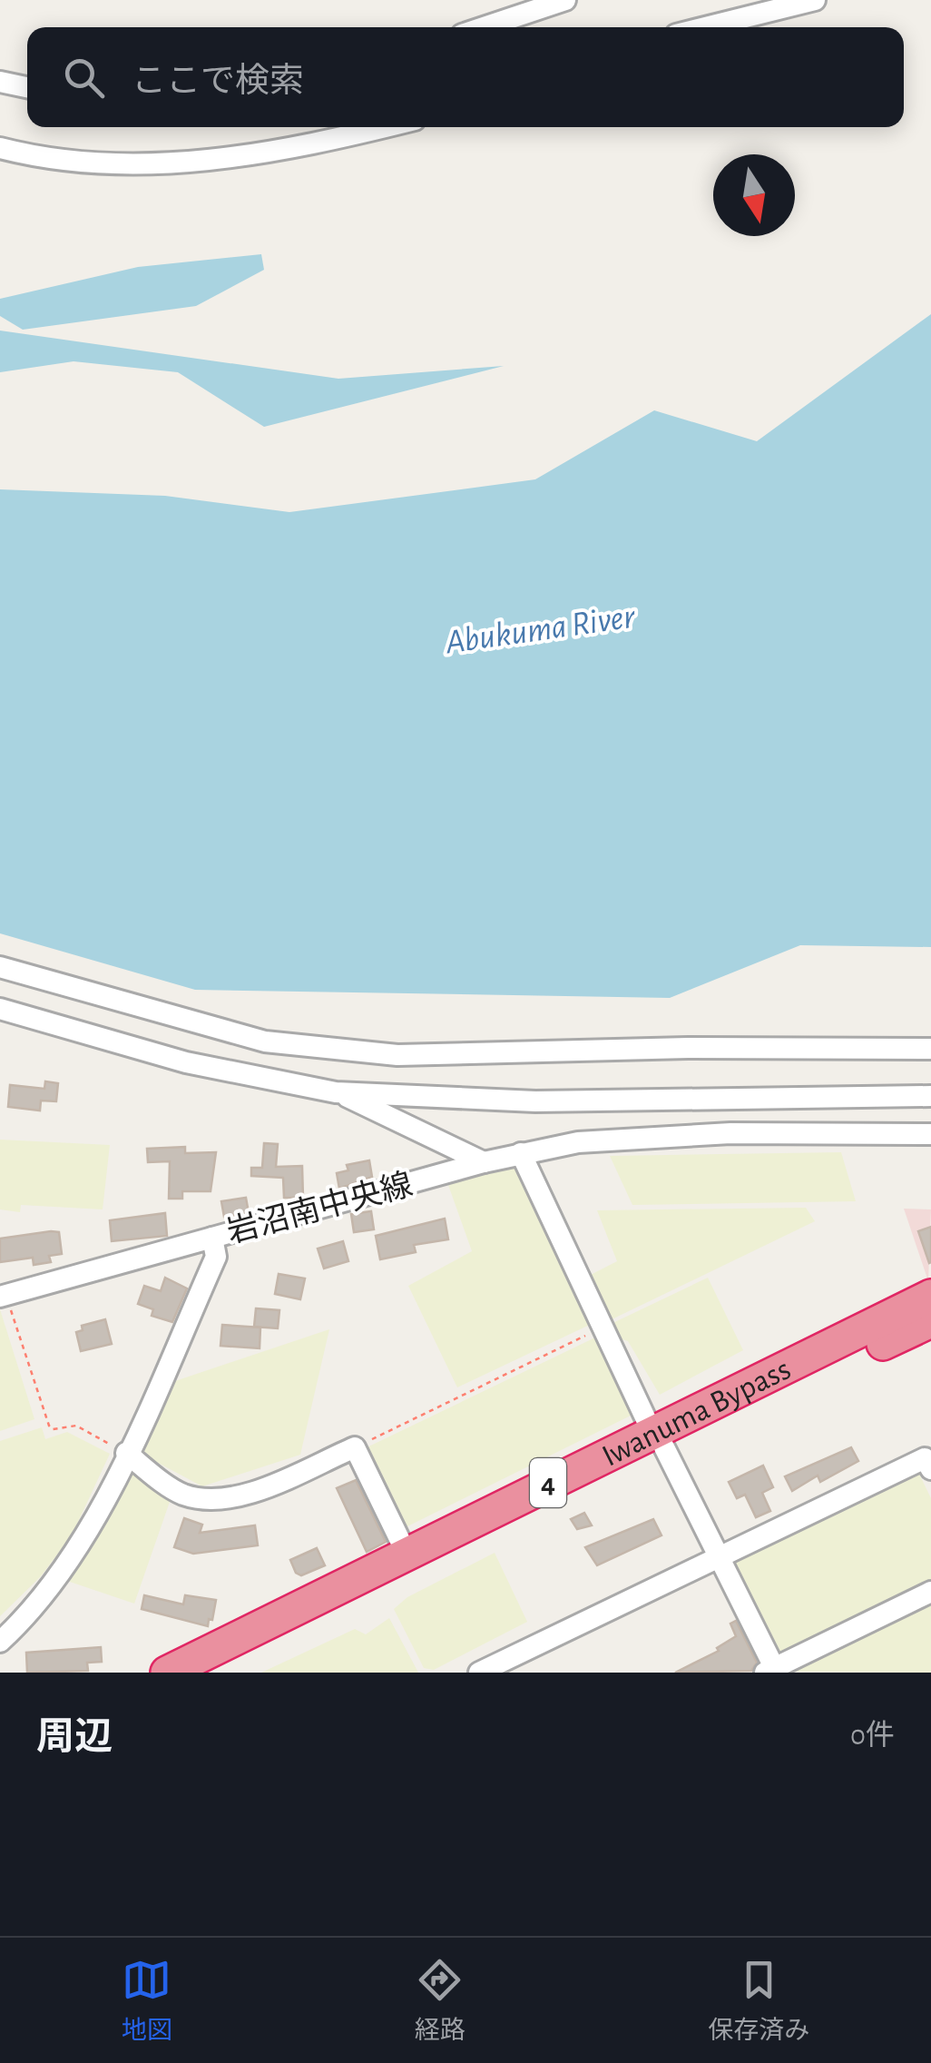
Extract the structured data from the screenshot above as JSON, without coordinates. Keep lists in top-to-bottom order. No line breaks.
{"streets":{"highway":["Iwanuma Bypass","4"],"street":["岩沼南中央線"]},"water":["Abukuma River"],"north":"bottom","page":{"search":"ここで検索","heading":["周辺","0件"],"nav":["地図","経路","保存済み"]}}
